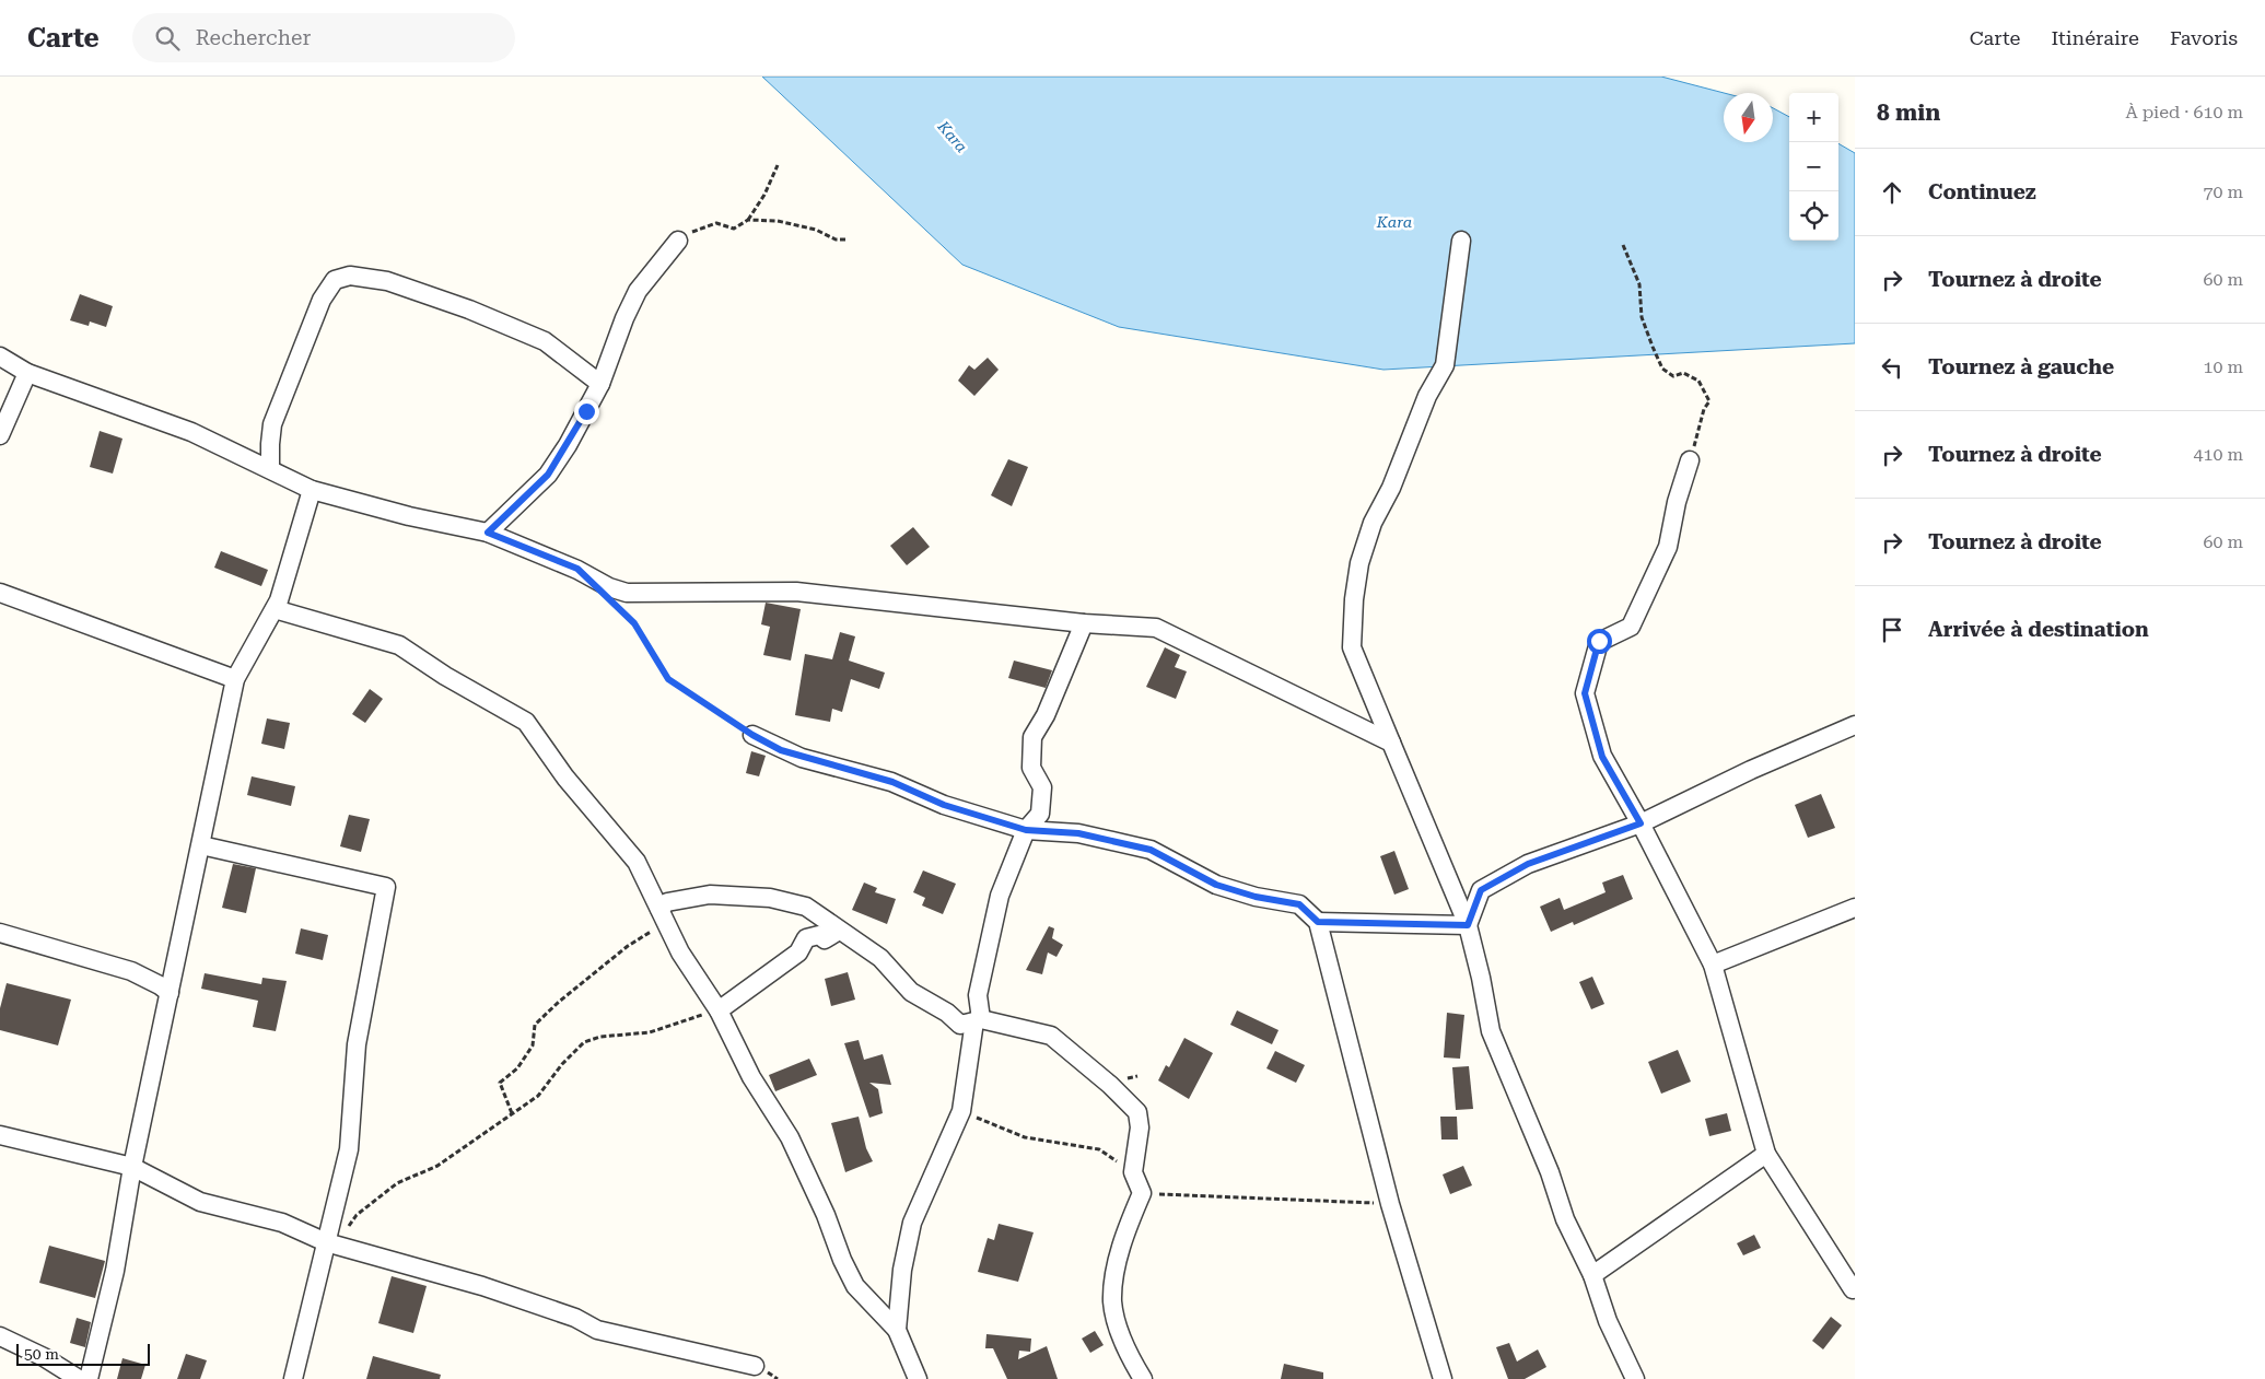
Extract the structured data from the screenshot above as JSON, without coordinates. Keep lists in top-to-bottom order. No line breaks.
{"water":["Kara"],"scale_bar":"50 m","north":"bottom","page":{"header":"Carte","search":"Rechercher","nav":["Carte","Itinéraire","Favoris"],"heading":["8 min","À pied · 610 m"],"map_buttons":["+","−"],"list":[["Continuez","70 m"],["Tournez à droite","60 m"],["Tournez à gauche","10 m"],["Tournez à droite","410 m"],["Tournez à droite","60 m"],"Arrivée à destination"],"scale":"50 m"}}
